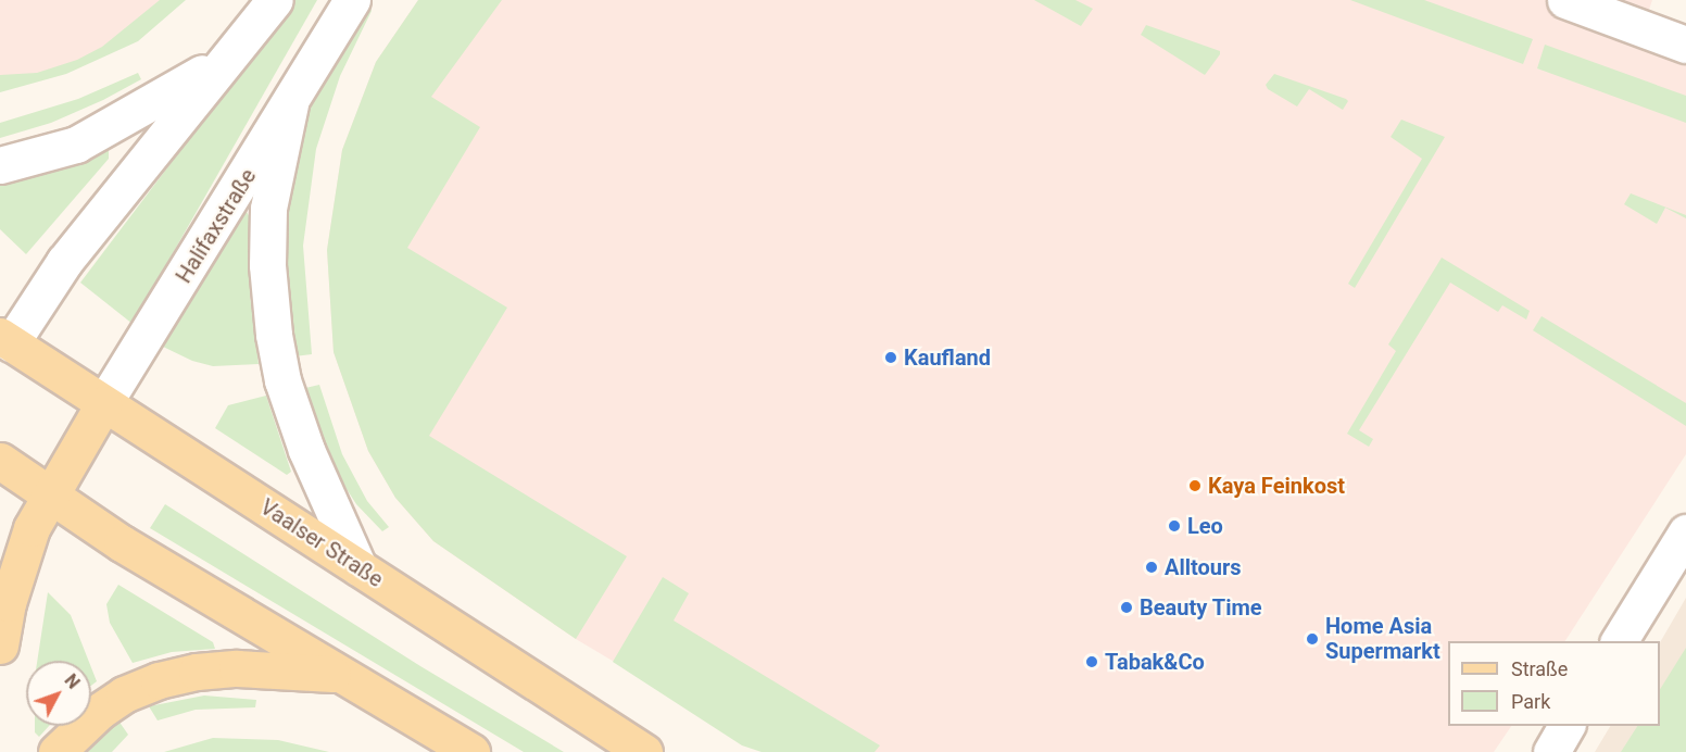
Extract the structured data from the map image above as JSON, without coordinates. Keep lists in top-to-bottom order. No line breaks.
{"streets":{"main road":["Halifaxstraße","Vaalser Straße"]},"crossings":[["Halifaxstraße","Vaalser Straße"]],"places":["Kaufland","Kaya Feinkost","Leo","Alltours","Beauty Time","Home Asia Supermarkt","Tabak&Co"],"legend":["Straße","Park"],"north":"top right"}
